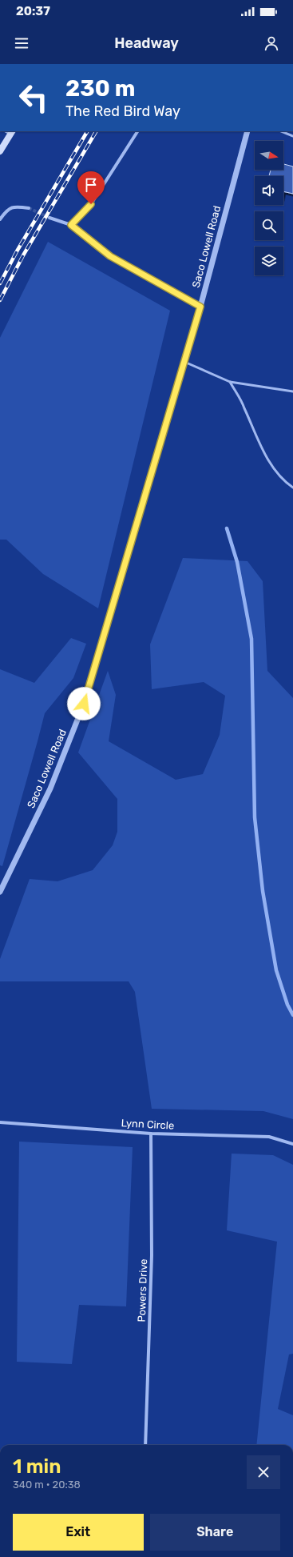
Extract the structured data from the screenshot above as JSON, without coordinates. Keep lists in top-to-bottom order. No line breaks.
{"streets":{"street":["Saco Lowell Road","Lynn Circle","Powers Drive"]},"crossings":[["Lynn Circle","Powers Drive"]],"north":"right","page":{"status":"20:37","header":"Headway","turn":["230 m","The Red Bird Way"],"heading":["1 min","340 m · 20:38"],"buttons":["Exit","Share"]}}
